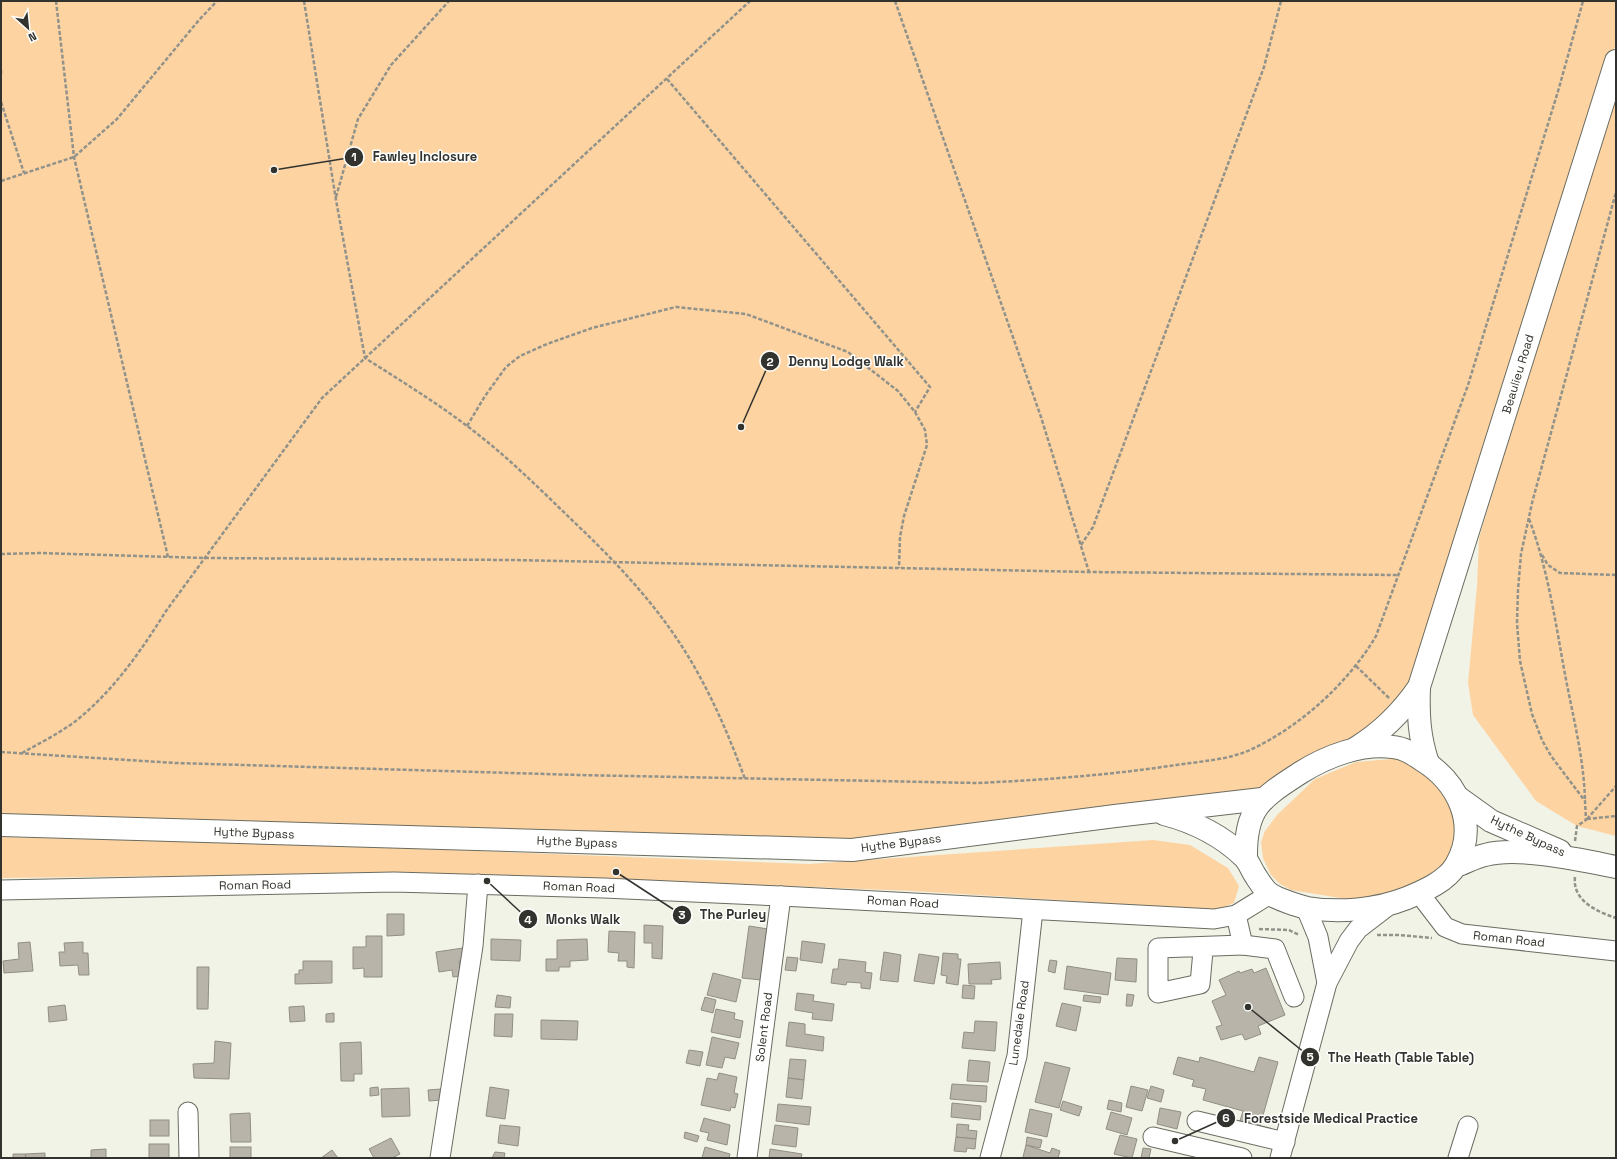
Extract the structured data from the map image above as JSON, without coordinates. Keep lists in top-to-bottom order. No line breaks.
{"streets":{"main road":["Beaulieu Road","Hythe Bypass"],"street":["Roman Road","Lunedale Road","Solent Road"]},"crossings":[["Roman Road","Lunedale Road"],["Roman Road","Solent Road"]],"places":["Fawley Inclosure","Denny Lodge Walk","The Purley","Monks Walk","The Heath (Table Table)","Forestside Medical Practice"],"north":"bottom right"}
